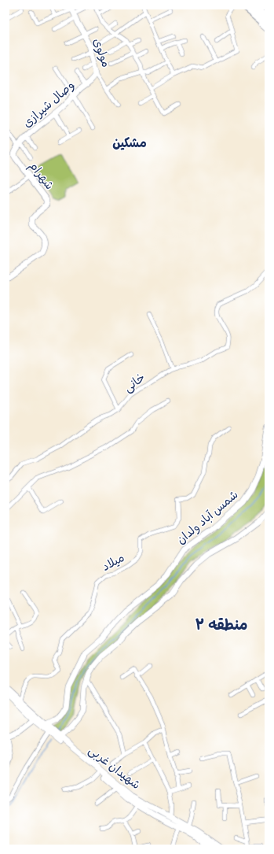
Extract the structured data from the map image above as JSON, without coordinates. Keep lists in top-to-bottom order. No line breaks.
{"streets":{"main road":["مولوی","وصال شیرازی","شهرام","شمس آباد ولدان","شهیدان غربی"],"street":["خانی","میلاد"]},"crossings":[["مولوی","وصال شیرازی"],["وصال شیرازی","شهرام"],["شمس آباد ولدان","شهیدان غربی"],["میلاد","شهیدان غربی"]],"districts":["مشکین","منطقه ۲"]}
